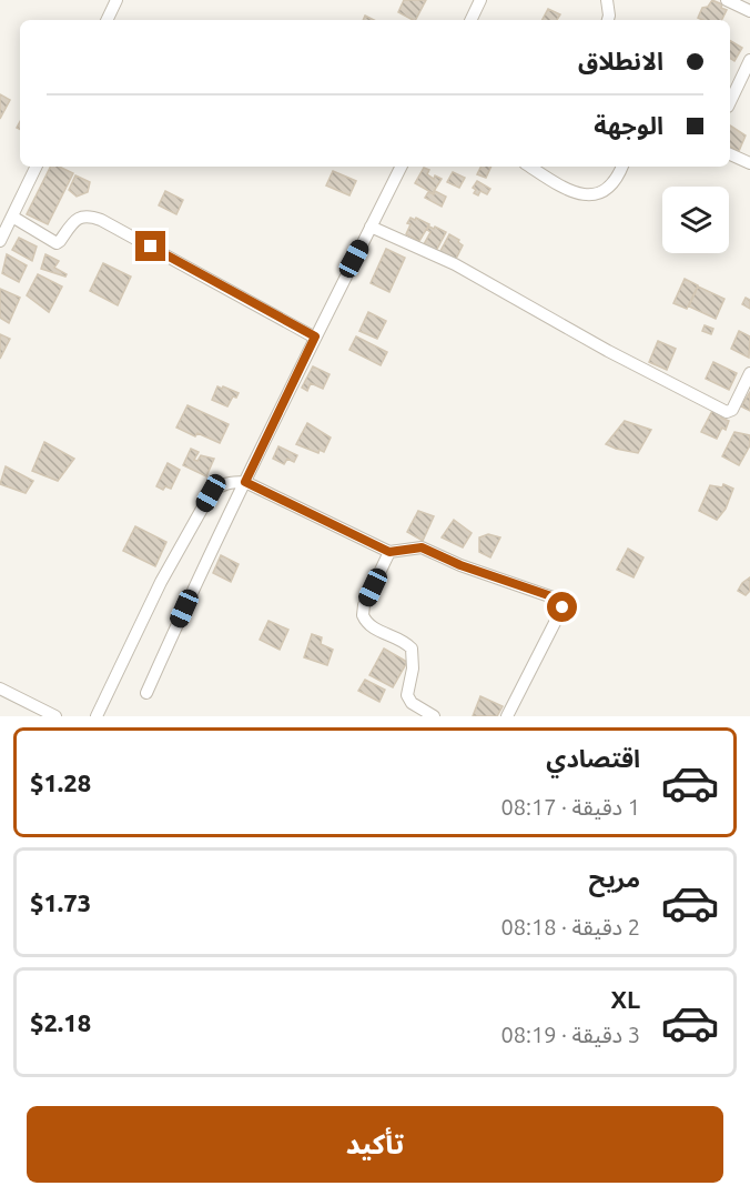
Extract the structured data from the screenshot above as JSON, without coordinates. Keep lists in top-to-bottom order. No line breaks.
{"page":{"banner":["الانطلاق","الوجهة"],"list":[{"name":"اقتصادي","note":"1 دقيقة · 08:17","value":"$1.28"},{"name":"مريح","note":"2 دقيقة · 08:18","value":"$1.73"},{"name":"XL","note":"3 دقيقة · 08:19","value":"$2.18"}],"buttons":"تأكيد"}}
